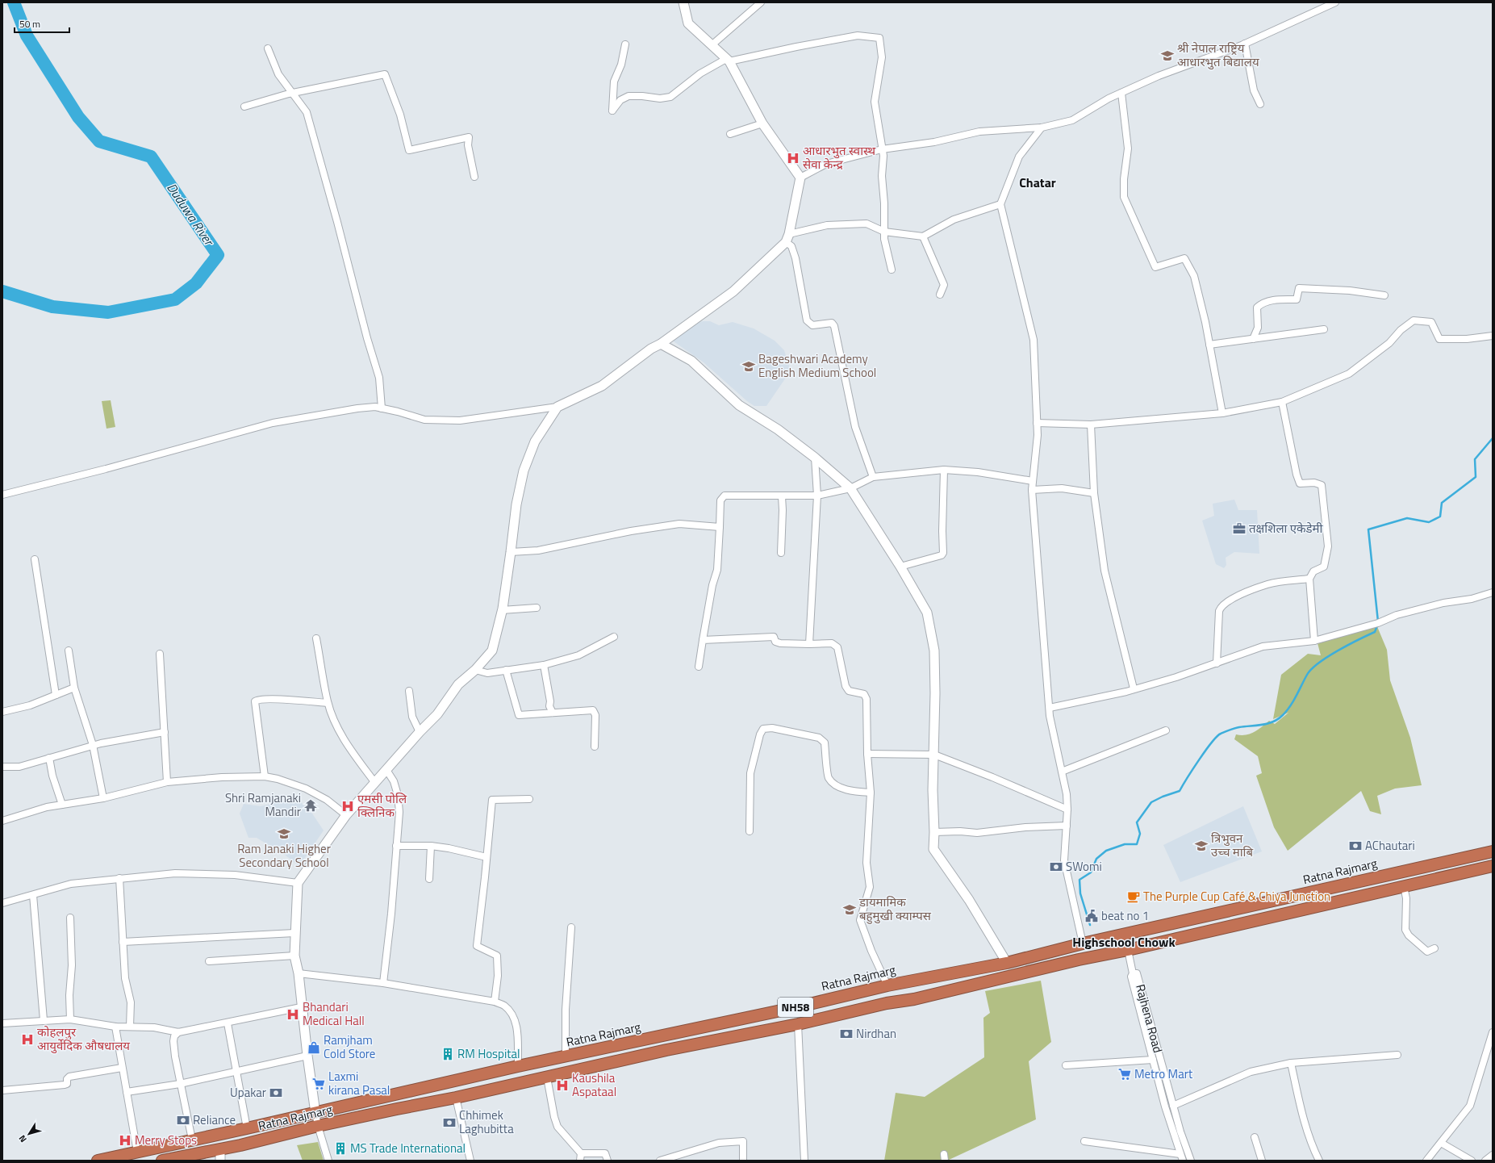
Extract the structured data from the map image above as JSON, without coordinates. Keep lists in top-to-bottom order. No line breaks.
{"streets":{"highway":["Ratna Rajmarg","NH58"],"street":["Rajhena Road"]},"crossings":[["Ratna Rajmarg","Rajhena Road"]],"districts":["Chatar","Highschool Chowk"],"water":["Duduwa River"],"places":{"school or university":["श्री नेपाल राष्ट्रिय आधारभुत बिद्यालय","Bageshwari Academy English Medium School","Ram Janaki Higher Secondary School","त्रिभुवन उच्च माबि","डायमामिक बहुमुखी क्याम्पस"],"hospital":["आधारभुत स्वास्थ सेवा केन्द्र","एमसी पोलि क्लिनिक","Bhandari Medical Hall","कोहलपुर आयुर्वेदिक औषधालय","Kaushila Aspataal","Merry Stops"],"office":["तक्षशिला एकेडेमी"],"temple":["Shri Ramjanaki Mandir"],"bank":["AChautari","SWomi","Nirdhan","Upakar","Reliance","Chhimek Laghubitta"],"cafe":["The Purple Cup Café & Chiya Junction"],"public building":["beat no 1"],"shop":["Ramjham Cold Store"],"building":["RM Hospital","MS Trade International"],"supermarket":["Metro Mart","Laxmi kirana Pasal"]},"scale_bar":"50 m","north":"bottom left"}
